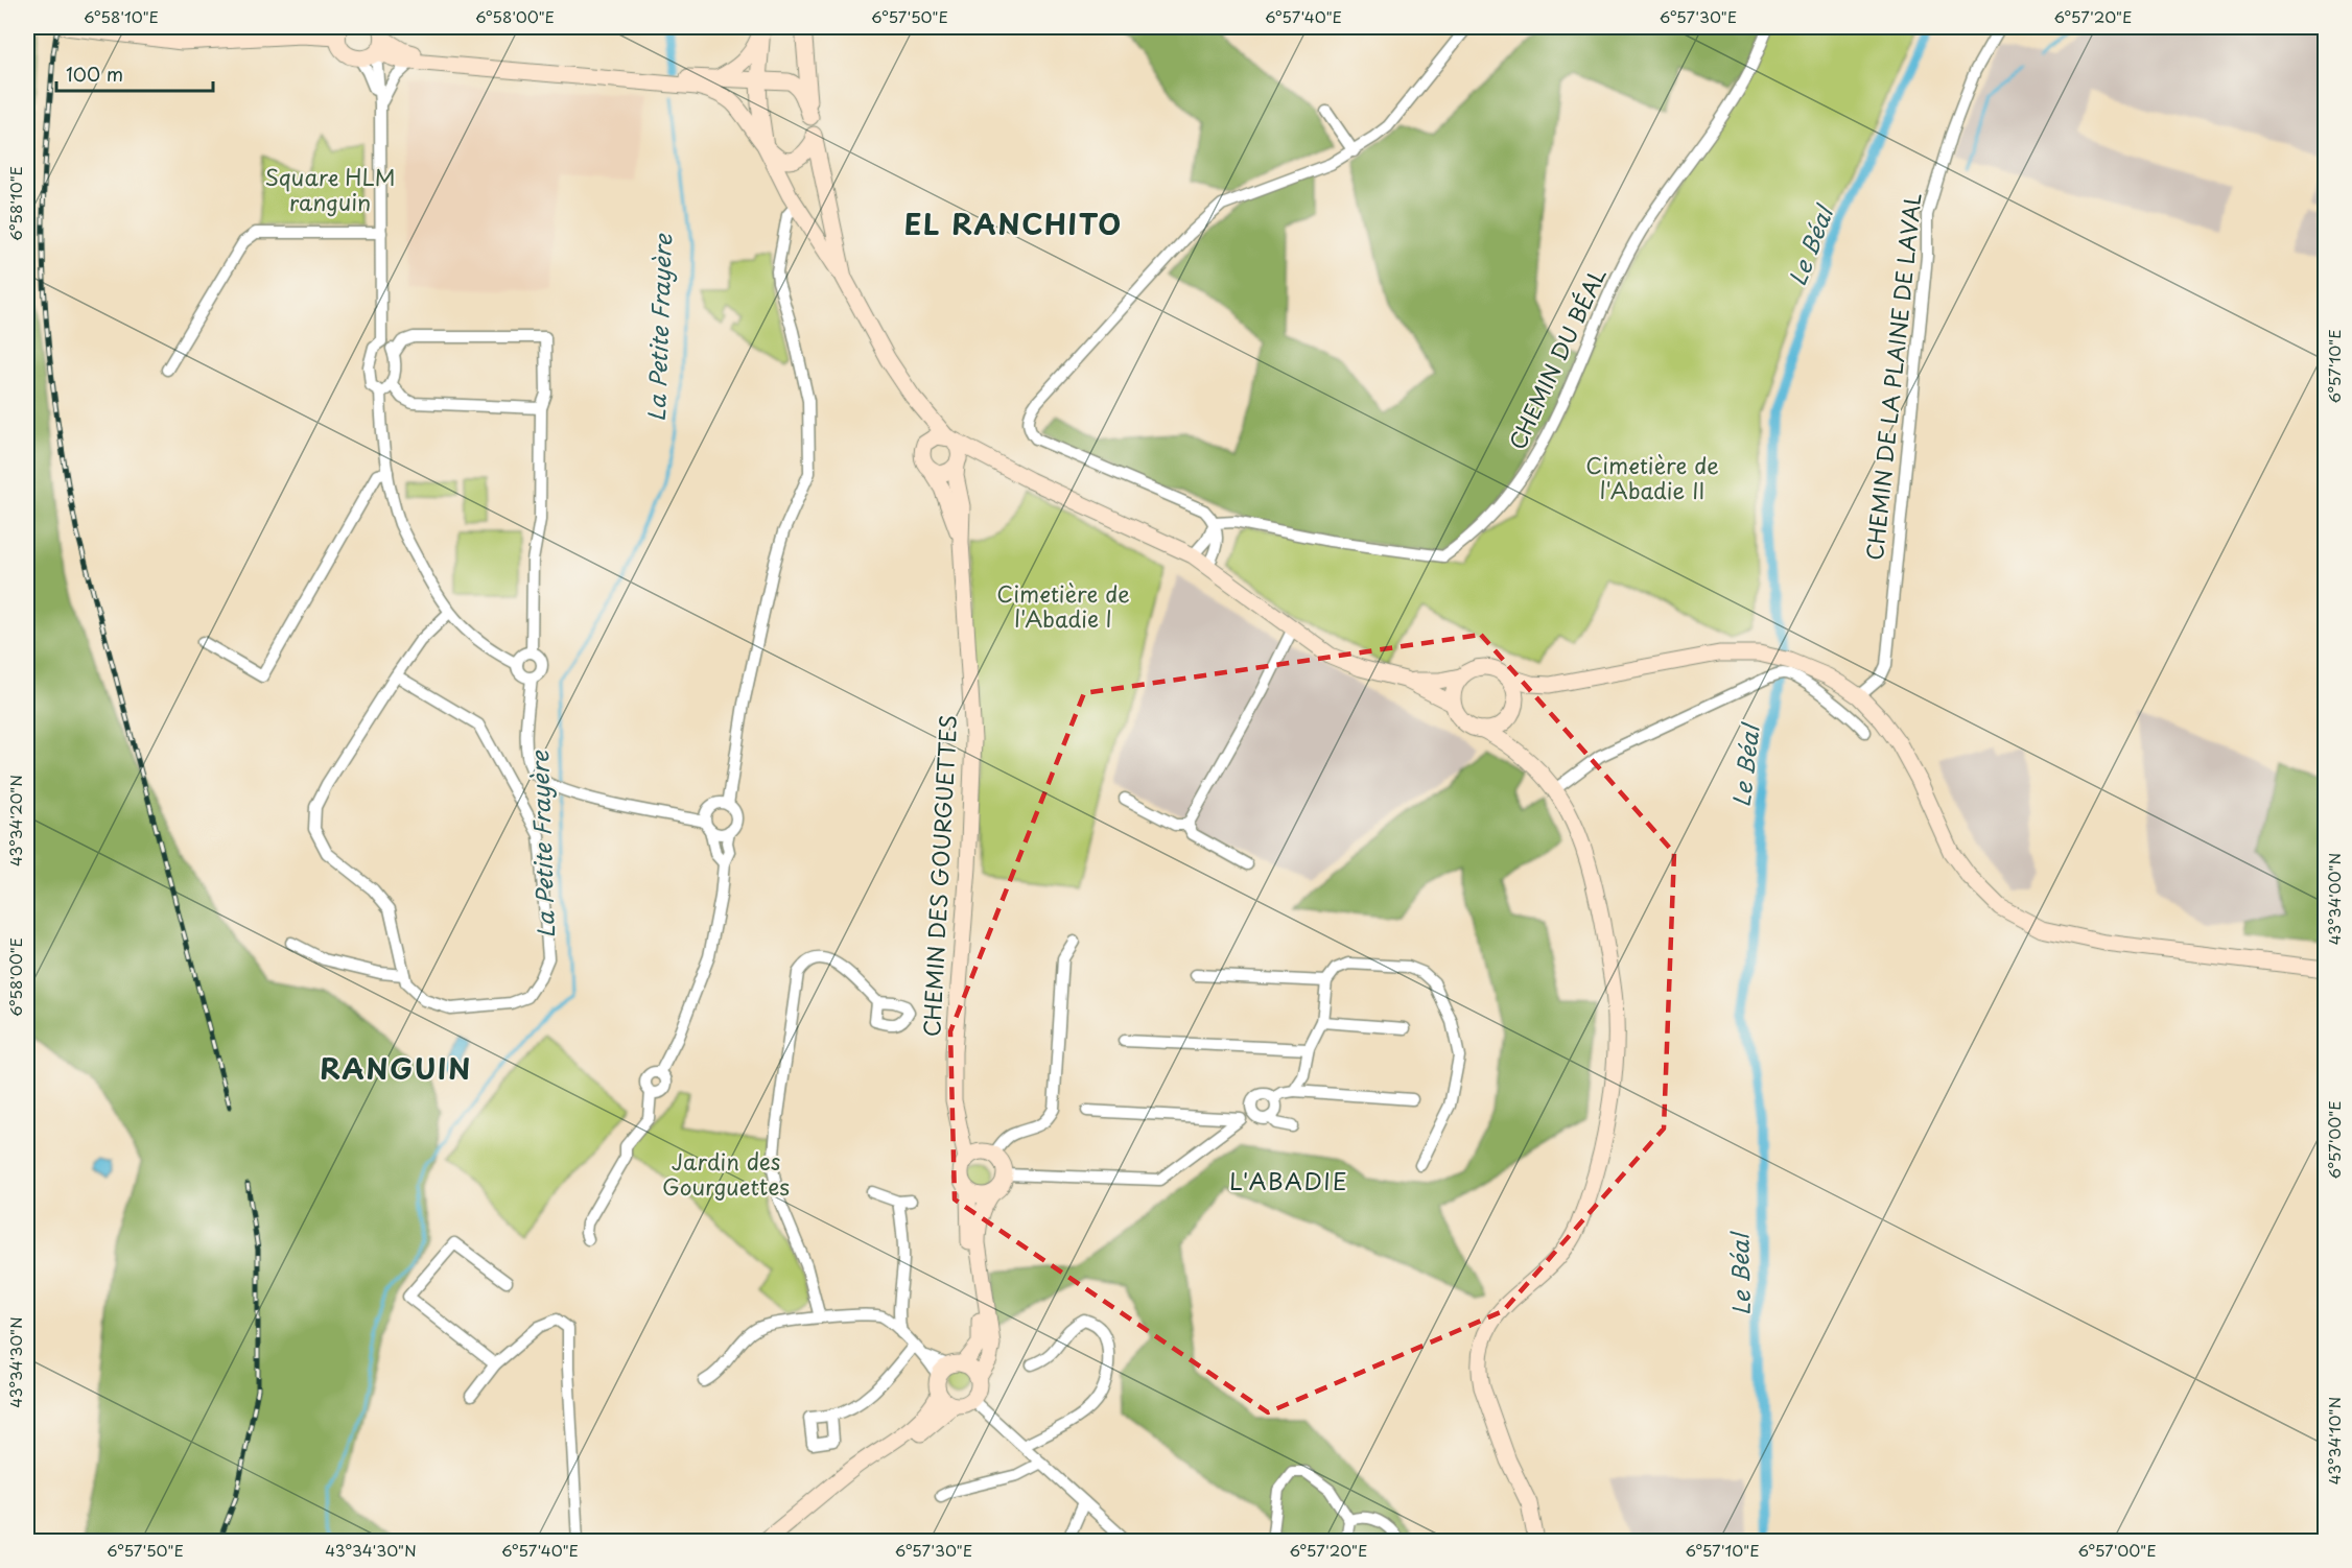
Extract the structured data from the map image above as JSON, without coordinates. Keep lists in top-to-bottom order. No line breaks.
{"streets":{"main road":["CHEMIN DES GOURGUETTES"],"street":["CHEMIN DU BÉAL","CHEMIN DE LA PLAINE DE LAVAL"]},"districts":["EL RANCHITO","RANGUIN","L'ABADIE"],"water":["Le Béal","La Petite Frayère"],"parks":["Square HLM ranguin","Cimetière de l'Abadie II","Cimetière de l'Abadie I","Jardin des Gourguettes"],"scale_bar":"100 m","coordinates":["6°58'10\"E","6°58'00\"E","6°57'50\"E","6°57'40\"E","6°57'30\"E","6°57'20\"E","6°57'10\"E","43°34'20\"N","43°34'00\"N","6°57'00\"E","43°34'30\"N","43°34'10\"N"]}
